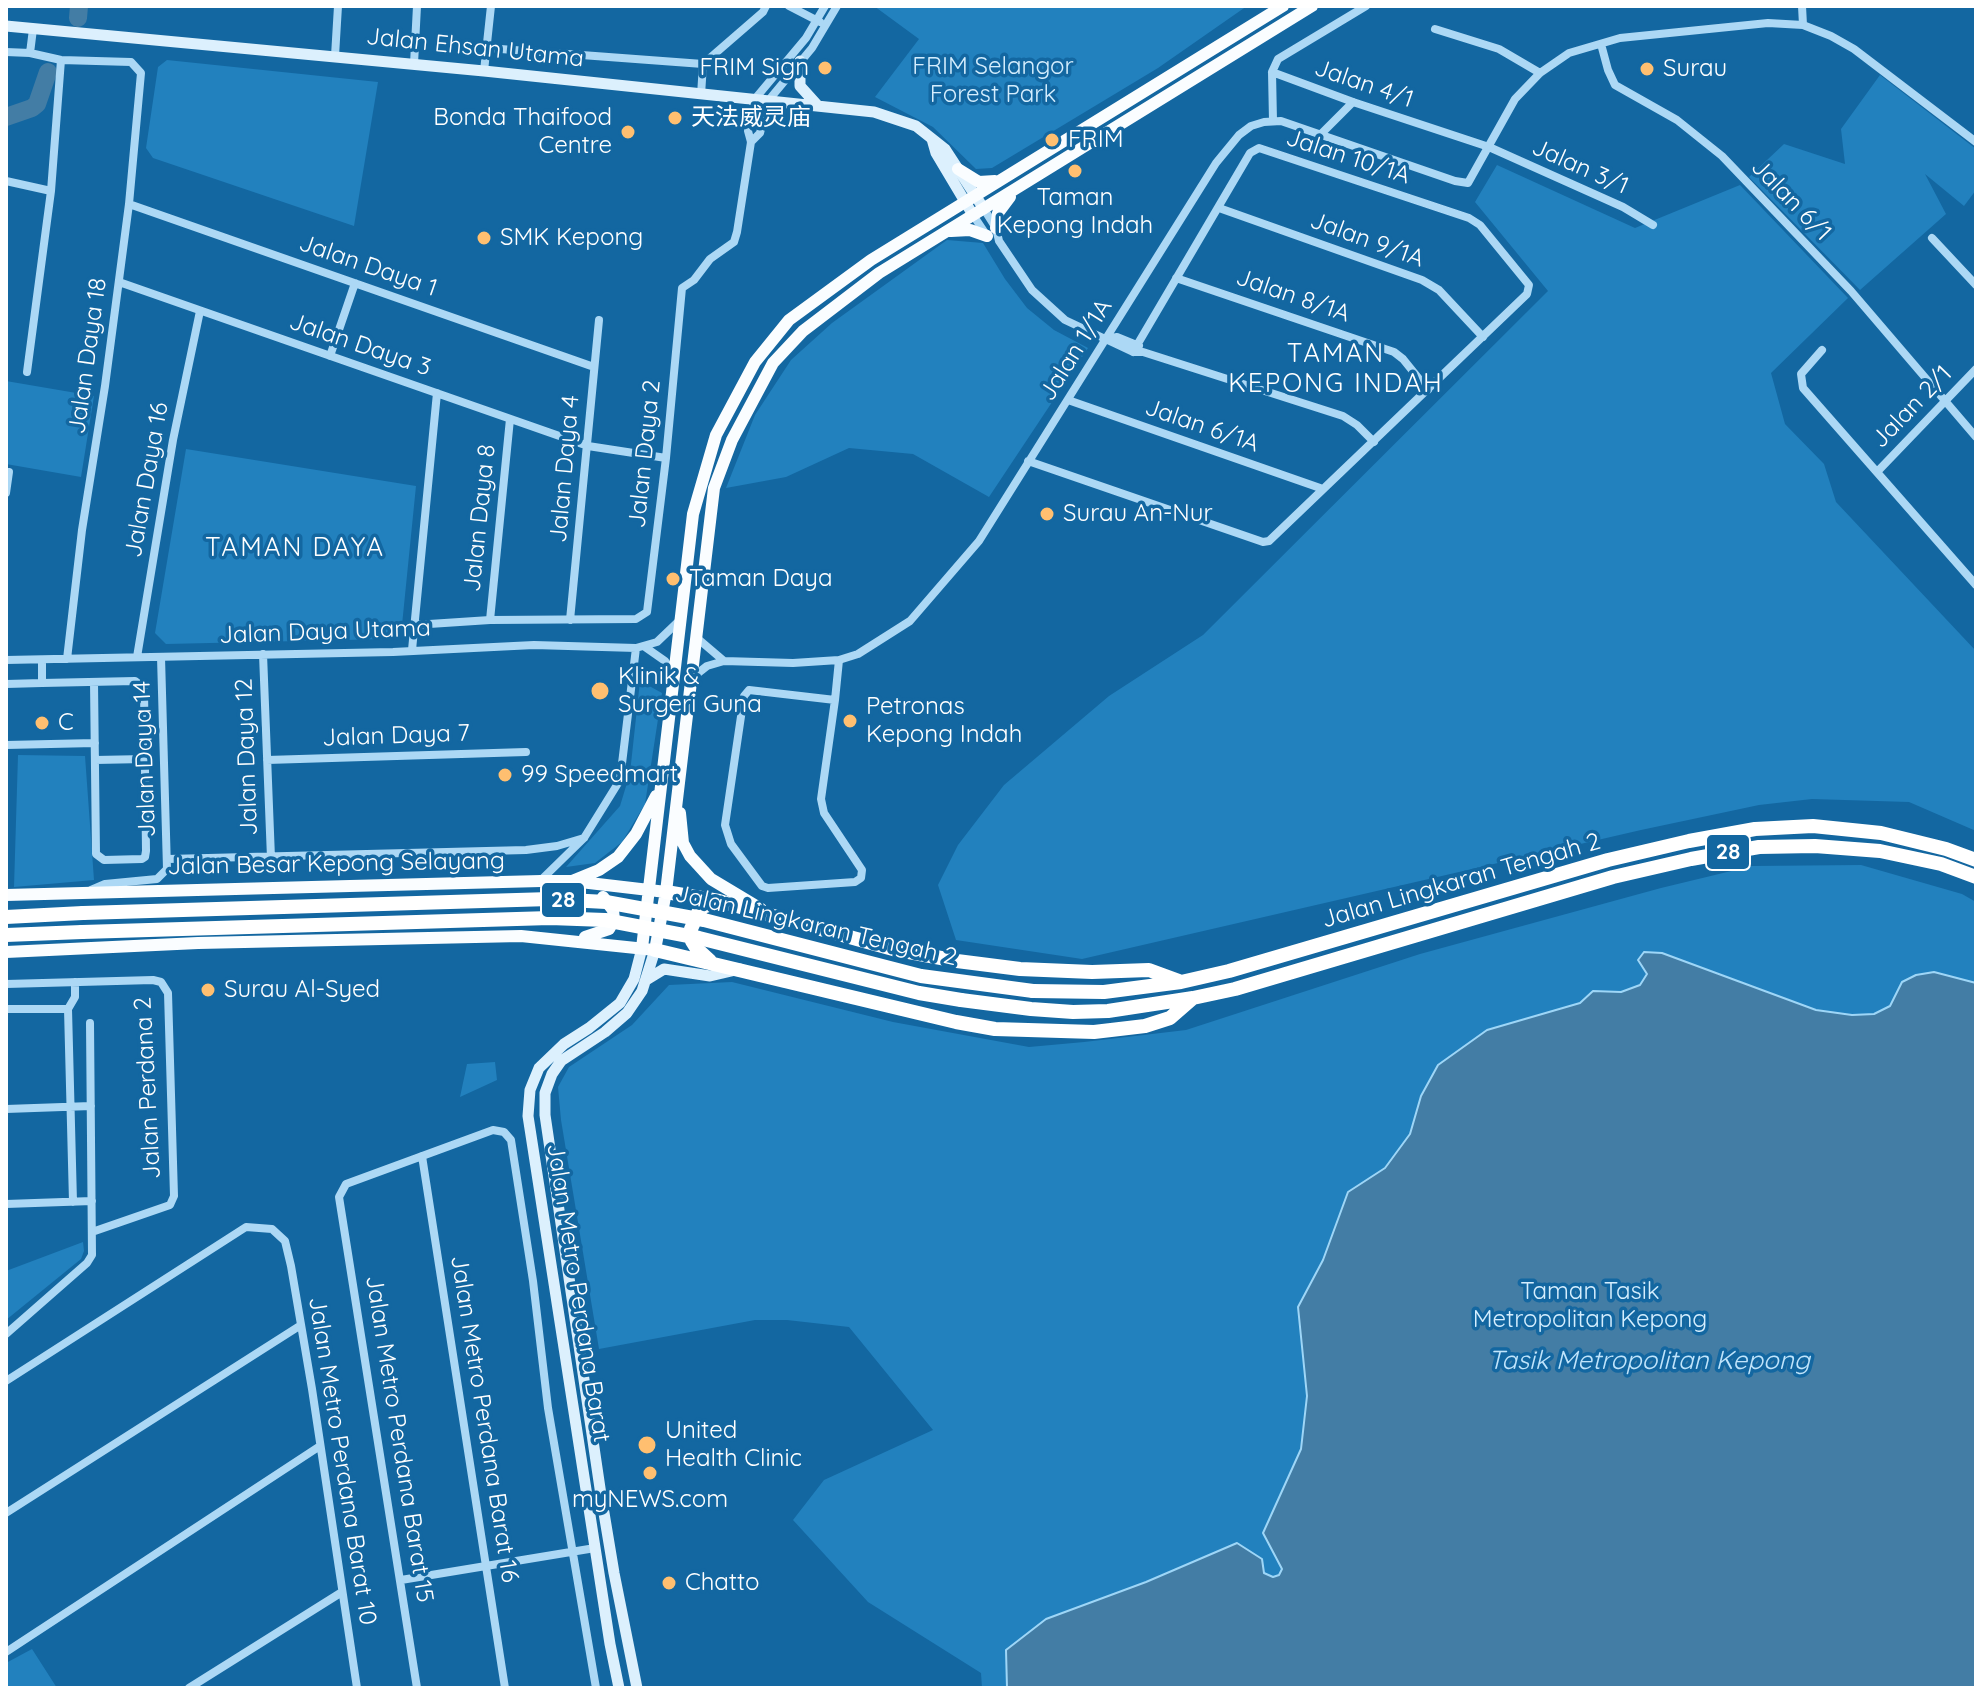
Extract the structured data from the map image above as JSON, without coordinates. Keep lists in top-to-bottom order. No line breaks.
{"streets":{"highway":["28","Jalan Lingkaran Tengah 2"],"main road":["Jalan Besar Kepong Selayang"],"street":["Jalan Ehsan Utama","Jalan 4/1","Jalan 10/1A","Jalan 3/1","Jalan 6/1","Jalan 9/1A","Jalan Daya 1","Jalan 8/1A","Jalan Daya 3","Jalan 1/1A","Jalan Daya 18","Jalan 2/1","Jalan 6/1A","Jalan Daya 2","Jalan Daya 4","Jalan Daya 16","Jalan Daya 8","Jalan Daya Utama","Jalan Daya 7","Jalan Daya 12","Jalan Daya 14","Jalan Perdana 2","Jalan Metro Perdana Barat","Jalan Metro Perdana Barat 16","Jalan Metro Perdana Barat 15","Jalan Metro Perdana Barat 10"]},"crossings":[["Jalan 4/1","Jalan 3/1"],["Jalan 10/1A","Jalan 9/1A"],["Jalan 10/1A","Jalan 8/1A"],["Jalan 6/1","Jalan 2/1"],["Jalan Daya 1","Jalan Daya 18"],["Jalan Daya 1","Jalan Daya 4"],["Jalan Daya 3","Jalan Daya 18"],["Jalan Daya 3","Jalan Daya 2"],["Jalan Daya 3","Jalan Daya 4"],["Jalan Daya 3","Jalan Daya 16"],["Jalan Daya 3","Jalan Daya 8"],["Jalan 1/1A","Jalan 6/1A"],["Jalan Daya 18","Jalan Daya Utama"],["Jalan Daya 2","Jalan Daya 4"],["Jalan Daya 16","Jalan Daya Utama"],["Jalan Daya Utama","Jalan Daya 12"],["Jalan Daya Utama","Jalan Daya 14"],["Jalan Daya 7","Jalan Daya 12"],["Jalan Daya 14","Jalan Besar Kepong Selayang"],["Jalan Metro Perdana Barat 16","Jalan Metro Perdana Barat 15"]],"districts":["TAMAN KEPONG INDAH","TAMAN DAYA"],"water":["Tasik Metropolitan Kepong"],"parks":["FRIM Selangor Forest Park","Taman Tasik Metropolitan Kepong"],"places":["FRIM Sign","Surau","天法威灵庙","Bonda Thaifood Centre","FRIM","Taman Kepong Indah","SMK Kepong","Surau An-Nur","Taman Daya","Klinik & Surgeri Guna","Petronas Kepong Indah","C","99 Speedmart","Surau Al-Syed","United Health Clinic","myNEWS.com","Chatto"]}
